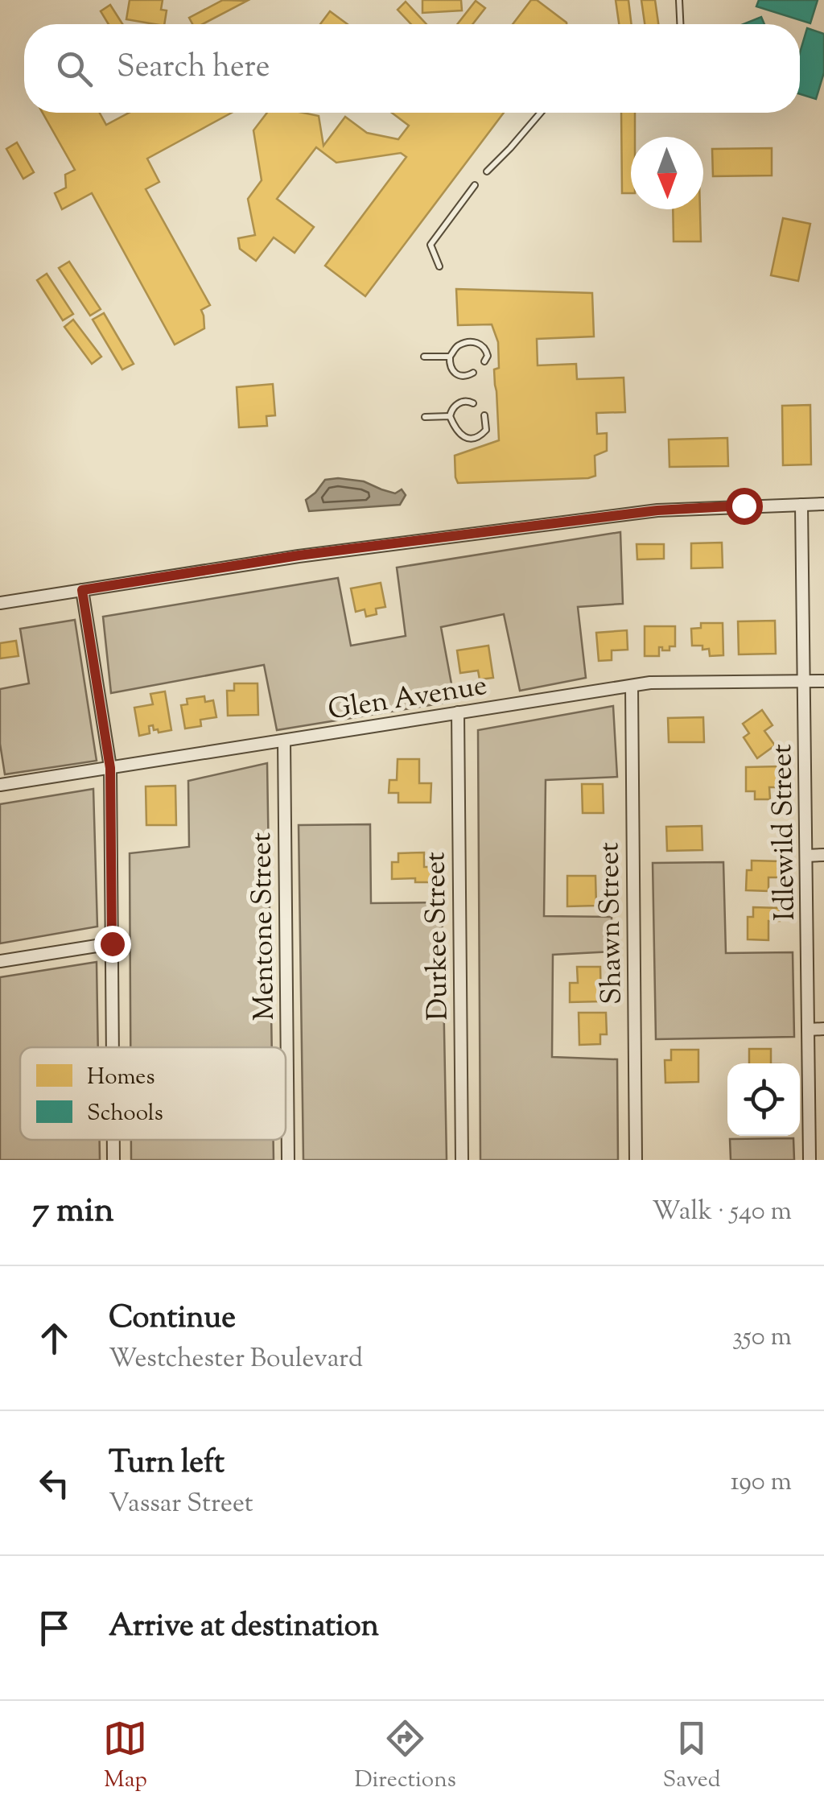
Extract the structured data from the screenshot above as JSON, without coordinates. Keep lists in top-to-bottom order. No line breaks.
{"streets":{"street":["Glen Avenue","Idlewild Street","Shawn Street","Mentone Street","Durkee Street"]},"crossings":[["Glen Avenue","Idlewild Street"],["Glen Avenue","Shawn Street"],["Glen Avenue","Mentone Street"],["Glen Avenue","Durkee Street"]],"legend":["Homes","Schools"],"north":"bottom","page":{"search":"Search here","heading":["7 min","Walk · 540 m"],"list":[["Continue","Westchester Boulevard","350 m"],["Turn left","Vassar Street","190 m"],"Arrive at destination"],"nav":["Map","Directions","Saved"]}}
